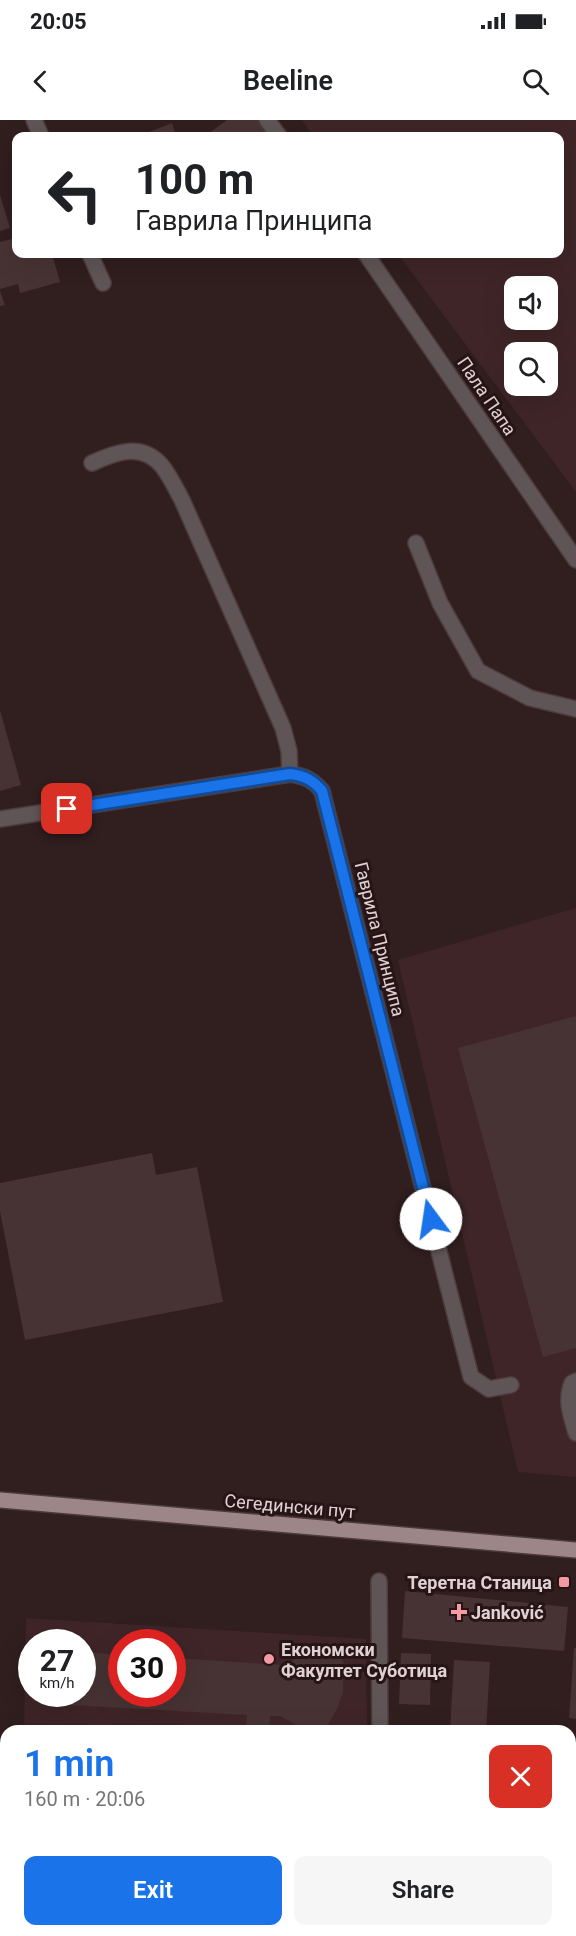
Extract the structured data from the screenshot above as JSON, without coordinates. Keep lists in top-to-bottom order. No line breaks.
{"streets":{"main road":["Сегедински пут"],"street":["Пала Папа","Гаврила Принципа"]},"places":{"transit":["Теретна Станица"],"health":["Janković"],"other":["Економски Факултет Суботица"]},"page":{"status":"20:05","header":"Beeline","turn":["100 m","Гаврила Принципа"],"speed":"27 km/h","limit":"30","heading":["1 min","160 m · 20:06"],"buttons":["Exit","Share"]}}
